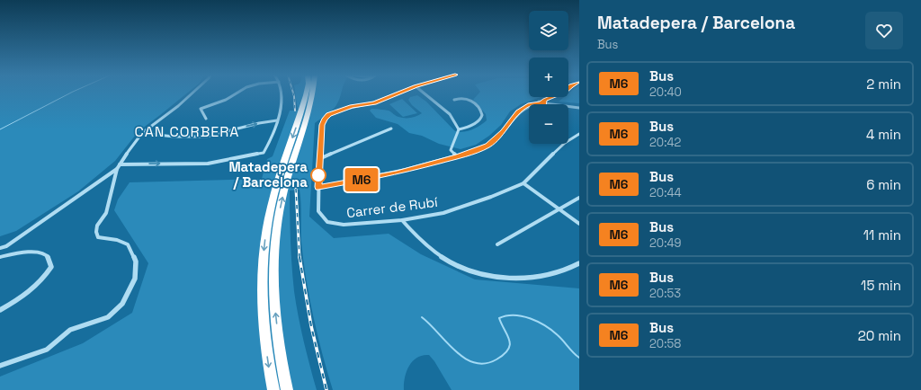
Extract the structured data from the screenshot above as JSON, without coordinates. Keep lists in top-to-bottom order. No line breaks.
{"streets":{"street":["Carrer de Rubí"]},"districts":["CAN CORBERA"],"places":["Matadepera / Barcelona"],"lines":["bus line M6"],"page":{"on_map":"M6","heading":["Matadepera / Barcelona","Bus"],"map_buttons":["+","−"],"list":[{"mark":"M6","name":"Bus","note":"20:40","value":"2 min"},{"mark":"M6","name":"Bus","note":"20:42","value":"4 min"},{"mark":"M6","name":"Bus","note":"20:44","value":"6 min"},{"mark":"M6","name":"Bus","note":"20:49","value":"11 min"},{"mark":"M6","name":"Bus","note":"20:53","value":"15 min"},{"mark":"M6","name":"Bus","note":"20:58","value":"20 min"}]}}
